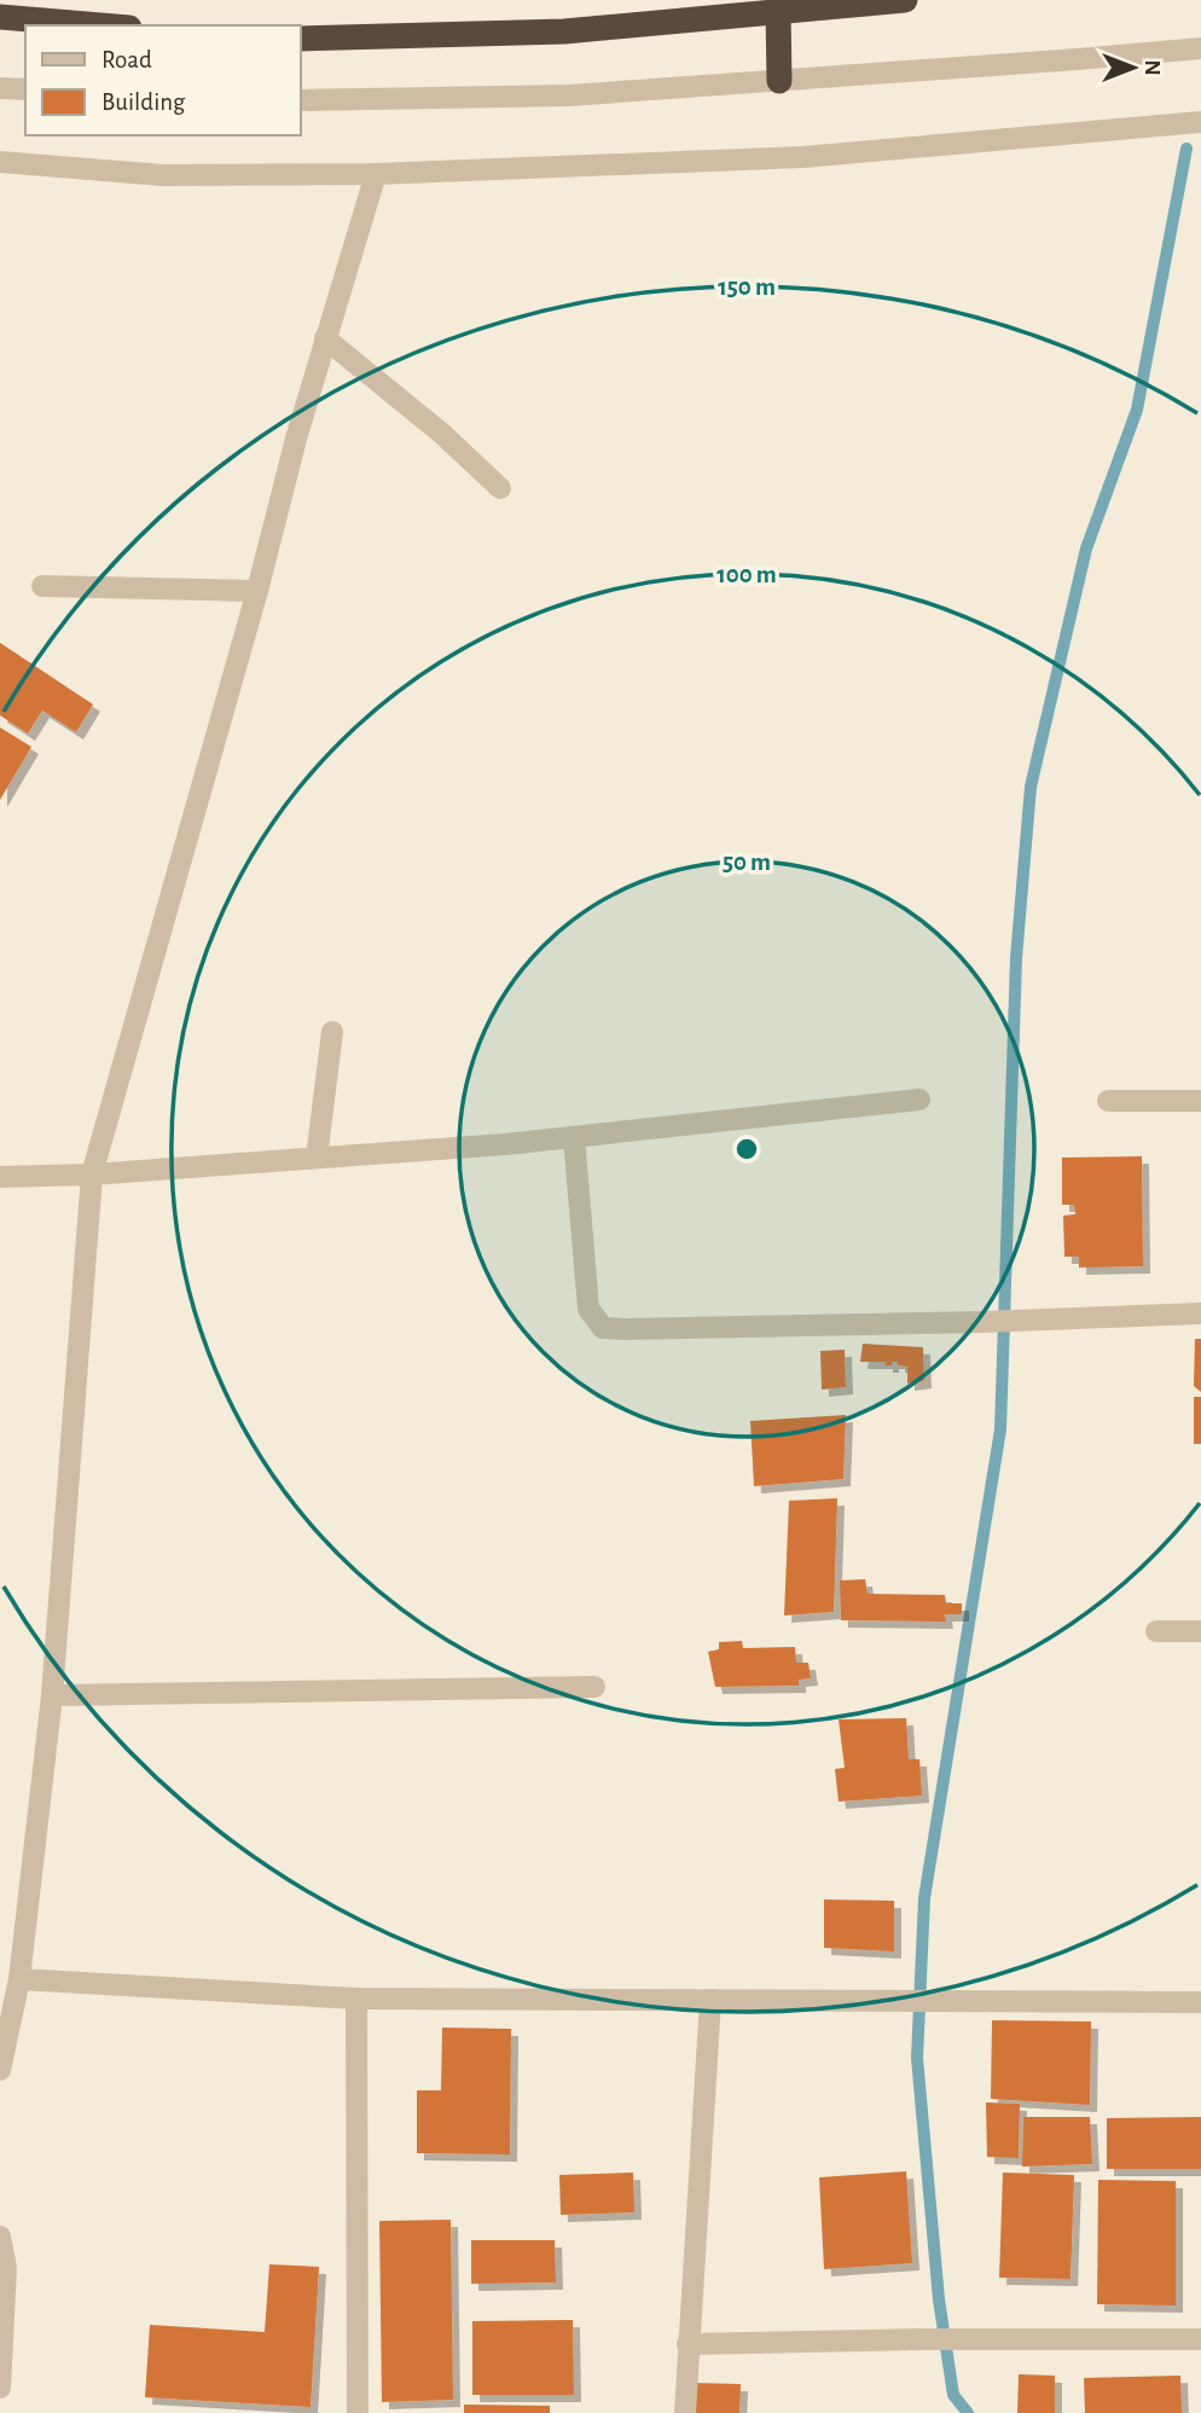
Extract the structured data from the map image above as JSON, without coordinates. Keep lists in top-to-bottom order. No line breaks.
{"legend":["Road","Building"],"north":"right","rings":["150 m","100 m","50 m"]}
